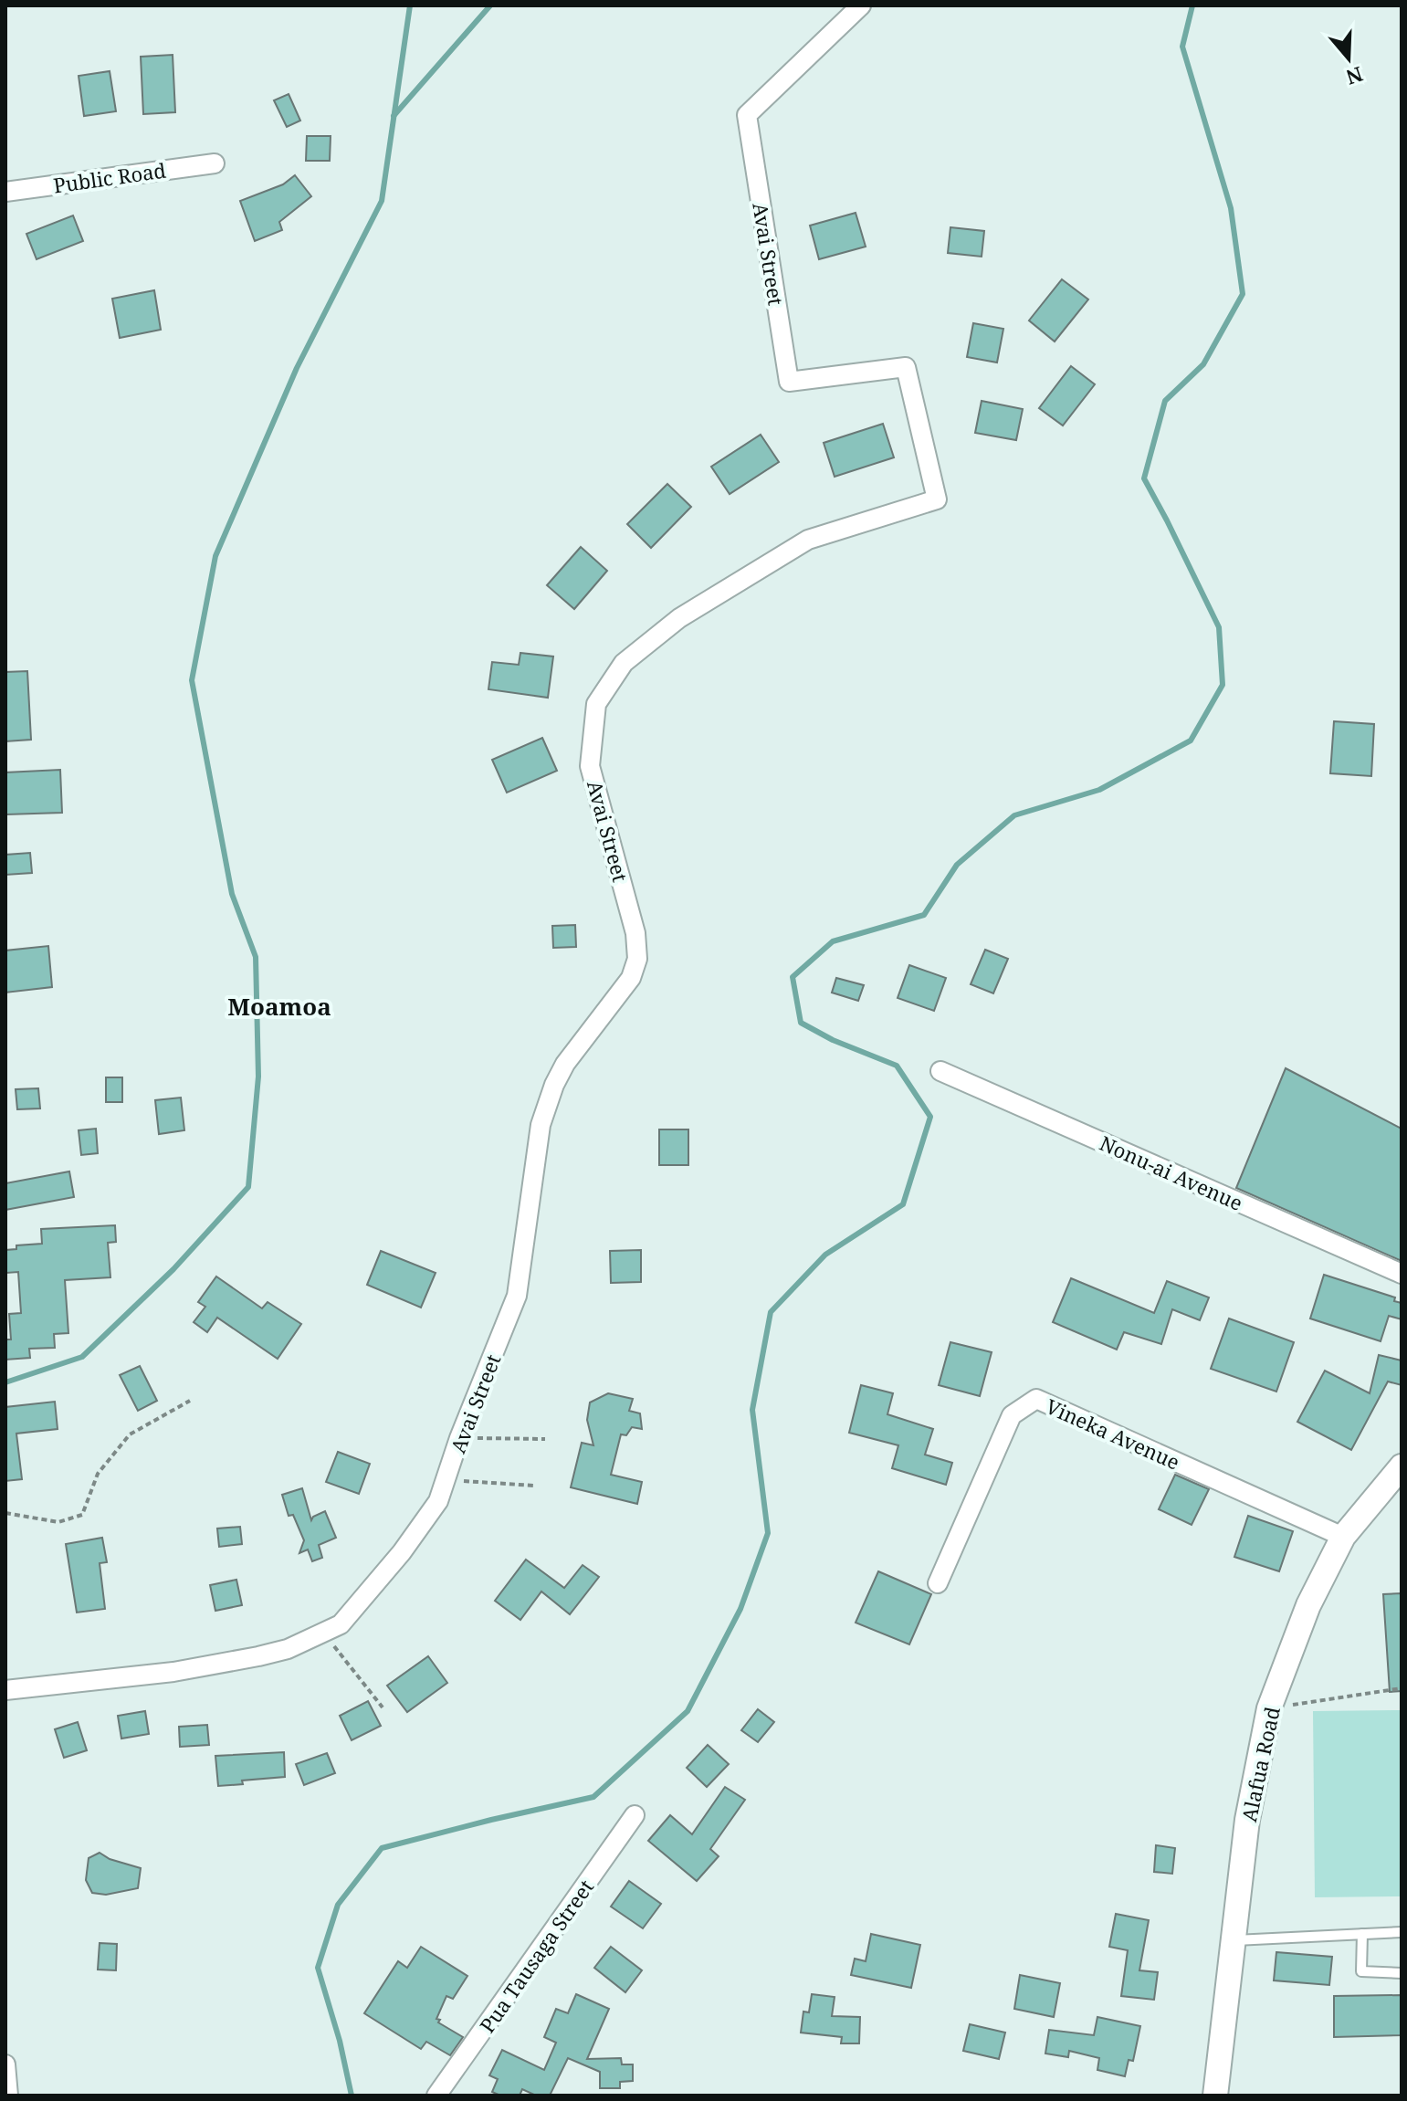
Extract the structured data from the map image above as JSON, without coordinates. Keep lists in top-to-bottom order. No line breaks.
{"streets":{"street":["Public Road","Avai Street","Nonu-ai Avenue","Vineka Avenue","Alafua Road","Pua Tausaga Street"]},"crossings":[["Vineka Avenue","Alafua Road"]],"districts":["Moamoa"],"north":"bottom"}
